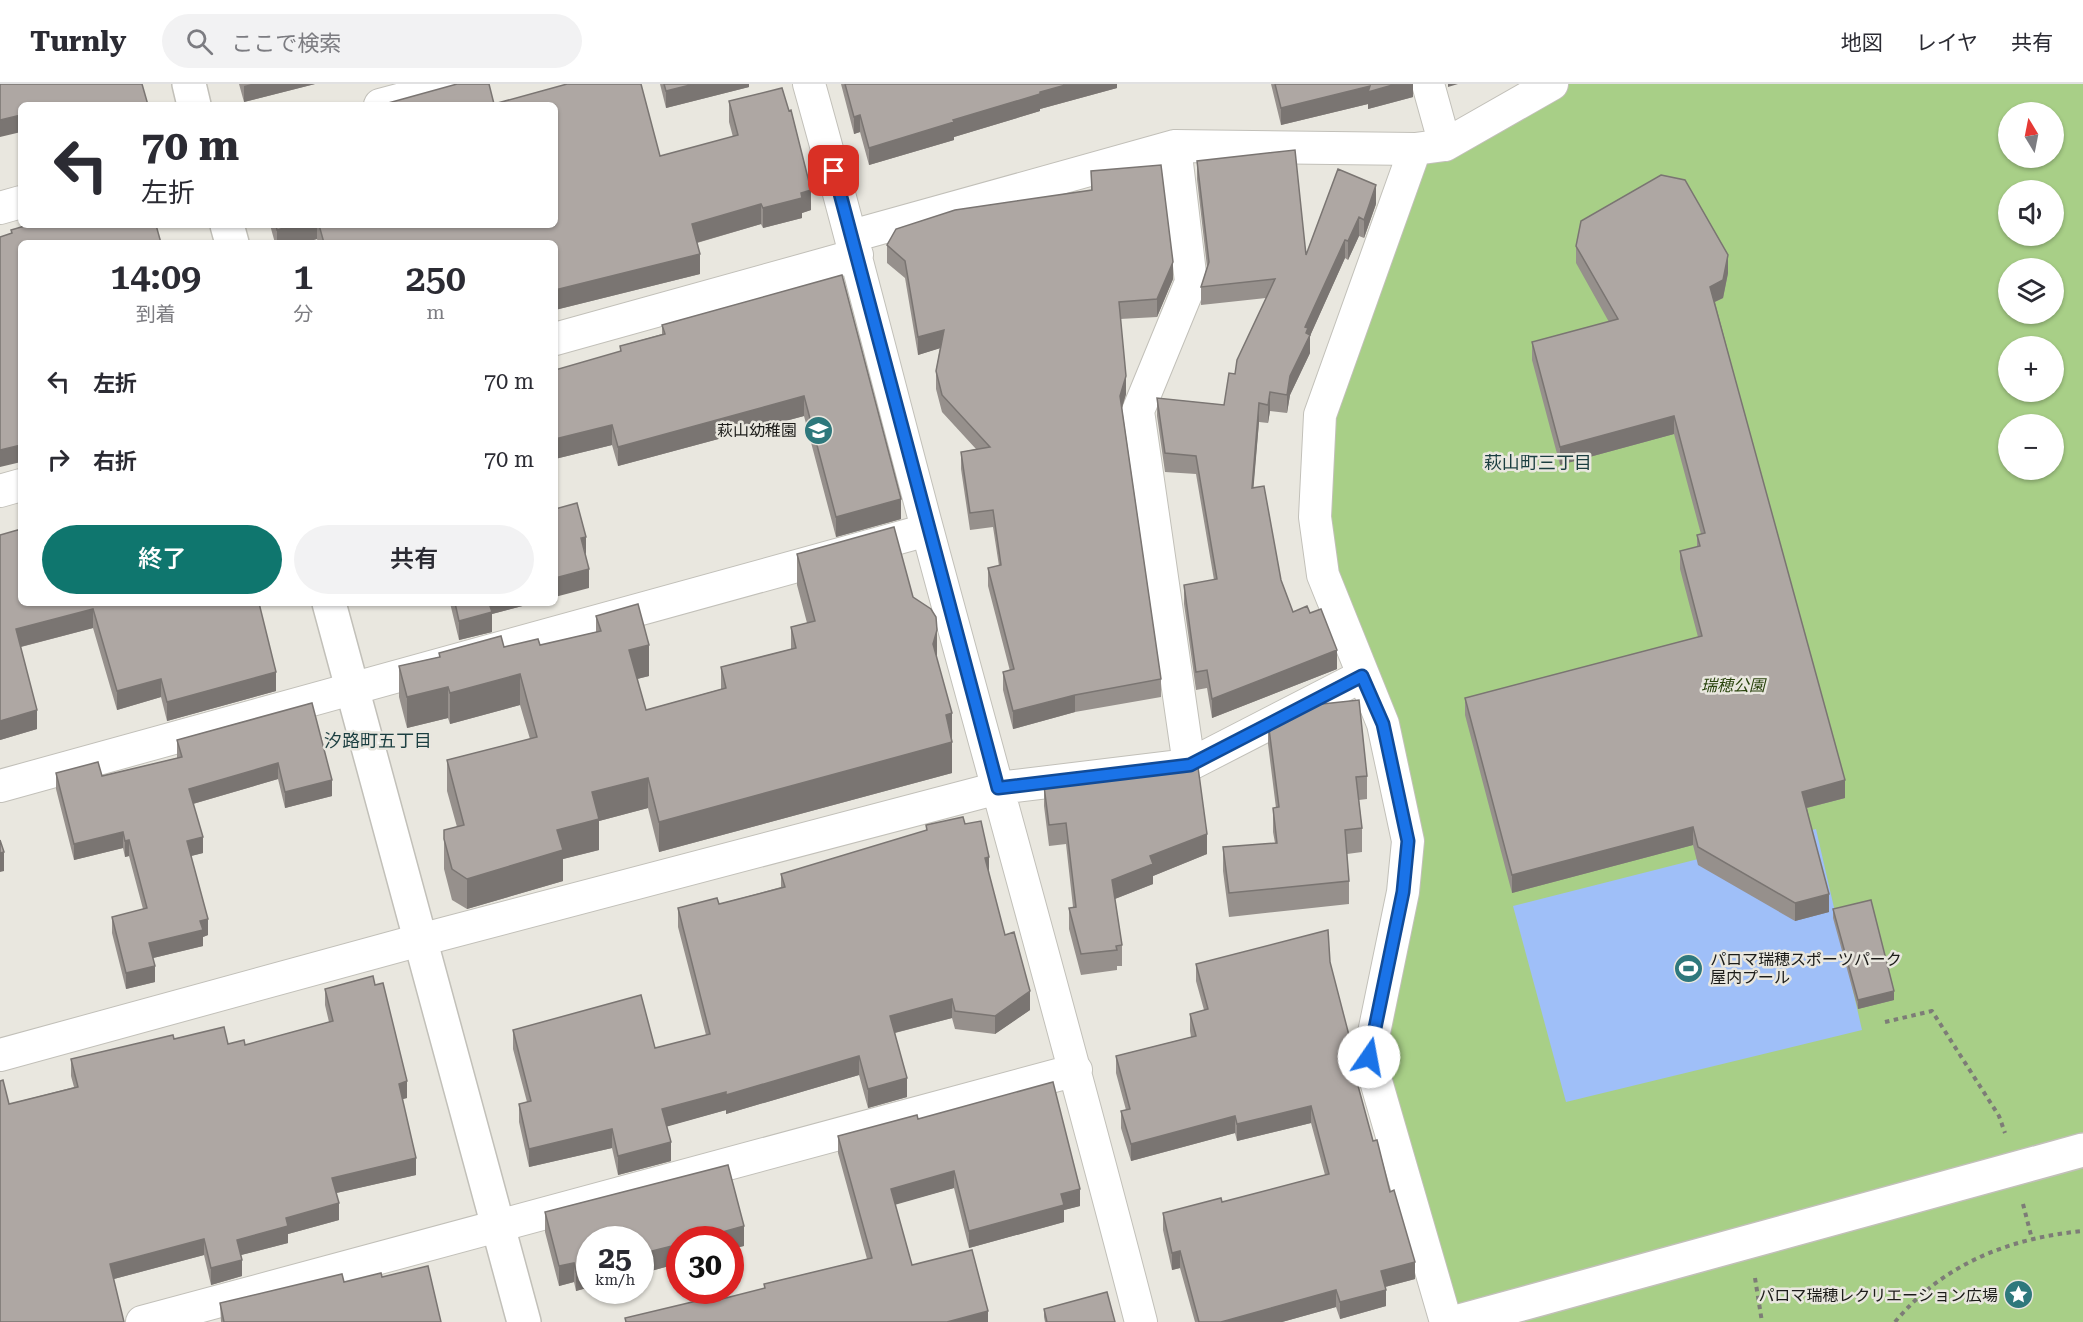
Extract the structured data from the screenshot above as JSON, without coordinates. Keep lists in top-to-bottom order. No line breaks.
{"districts":["萩山町三丁目","汐路町五丁目"],"parks":["瑞穂公園"],"places":{"school or university":["萩山幼稚園"],"sports":["パロマ瑞穂スポーツパーク 屋内プール"],"place":["パロマ瑞穂レクリエーション広場"]},"north":"top","page":{"header":"Turnly","search":"ここで検索","nav":["地図","レイヤ","共有"],"map_buttons":["+","−"],"turn":["70 m","左折"],"eta":["14:09","到着","1","分","250","m"],"list":[{"name":"左折","value":"70 m"},{"name":"右折","value":"70 m"}],"buttons":["終了","共有"],"speed":"25 km/h","limit":"30"}}
